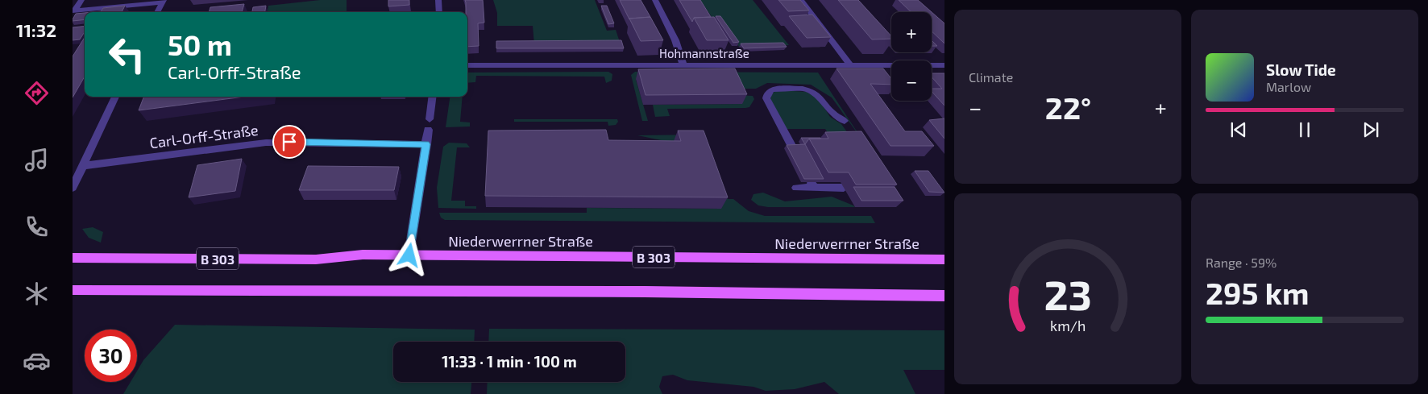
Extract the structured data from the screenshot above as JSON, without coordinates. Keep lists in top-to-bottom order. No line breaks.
{"streets":{"main road":["Niederwerrner Straße","B 303"],"street":["Hohmannstraße","Carl-Orff-Straße"]},"page":{"tabs":"11:32","tile":["Climate",["Range · 59%","295 km"]],"map_buttons":["+","−"],"turn":["50 m","Carl-Orff-Straße"],"song":["Slow Tide","Marlow"],"heat":["−","22°","+"],"limit":"30","trip":"11:33 · 1 min · 100 m","gauge":["23","km/h"]}}
